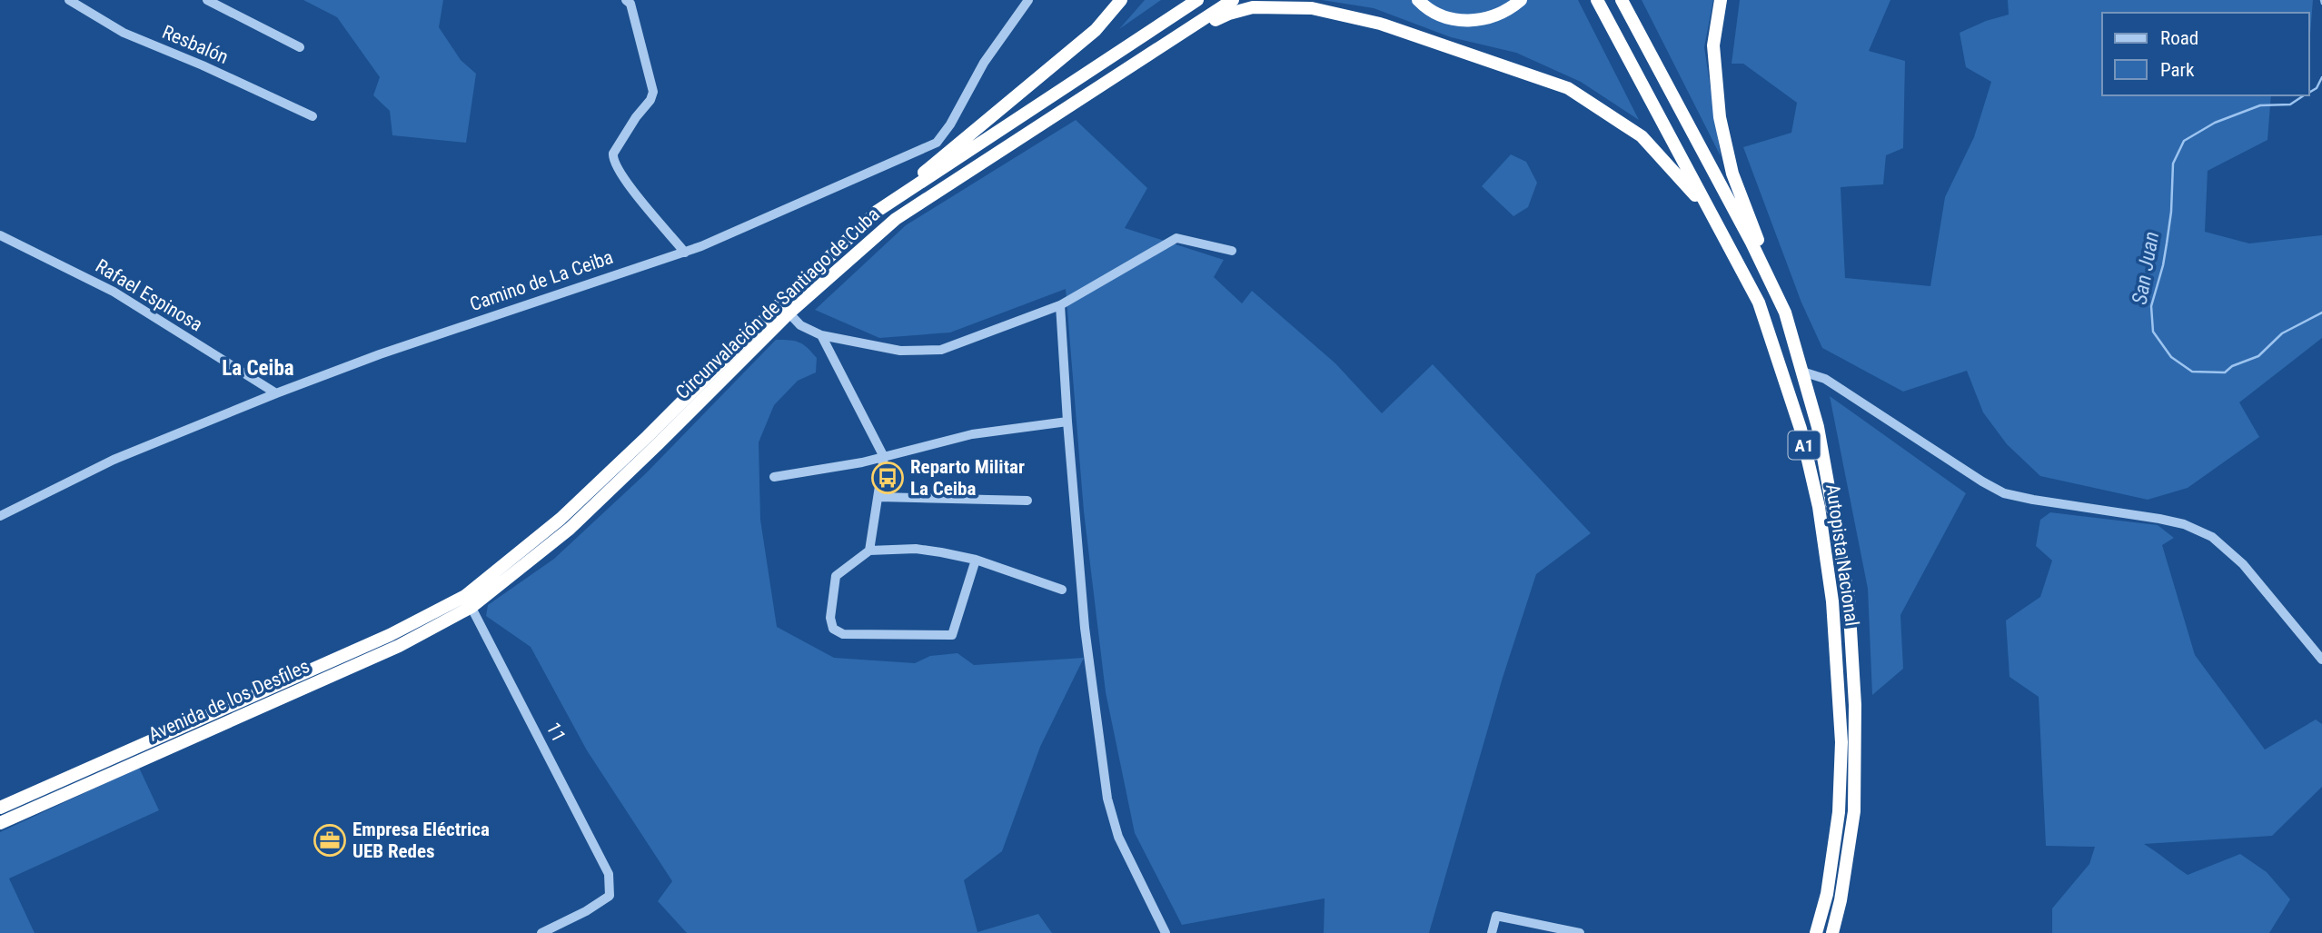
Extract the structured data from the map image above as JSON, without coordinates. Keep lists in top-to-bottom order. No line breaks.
{"streets":{"highway":["Circunvalación de Santiago de Cuba","A1","Autopista Nacional","Avenida de los Desfiles"],"street":["Resbalón","Camino de La Ceiba","Rafael Espinosa","11"]},"crossings":[["Camino de La Ceiba","Rafael Espinosa"],["Circunvalación de Santiago de Cuba","Avenida de los Desfiles"],["Circunvalación de Santiago de Cuba","11"],["Avenida de los Desfiles","11"]],"districts":["La Ceiba"],"water":["San Juan"],"places":{"bus stop":["Reparto Militar La Ceiba"],"office":["Empresa Eléctrica UEB Redes"]},"legend":["Road","Park"]}
